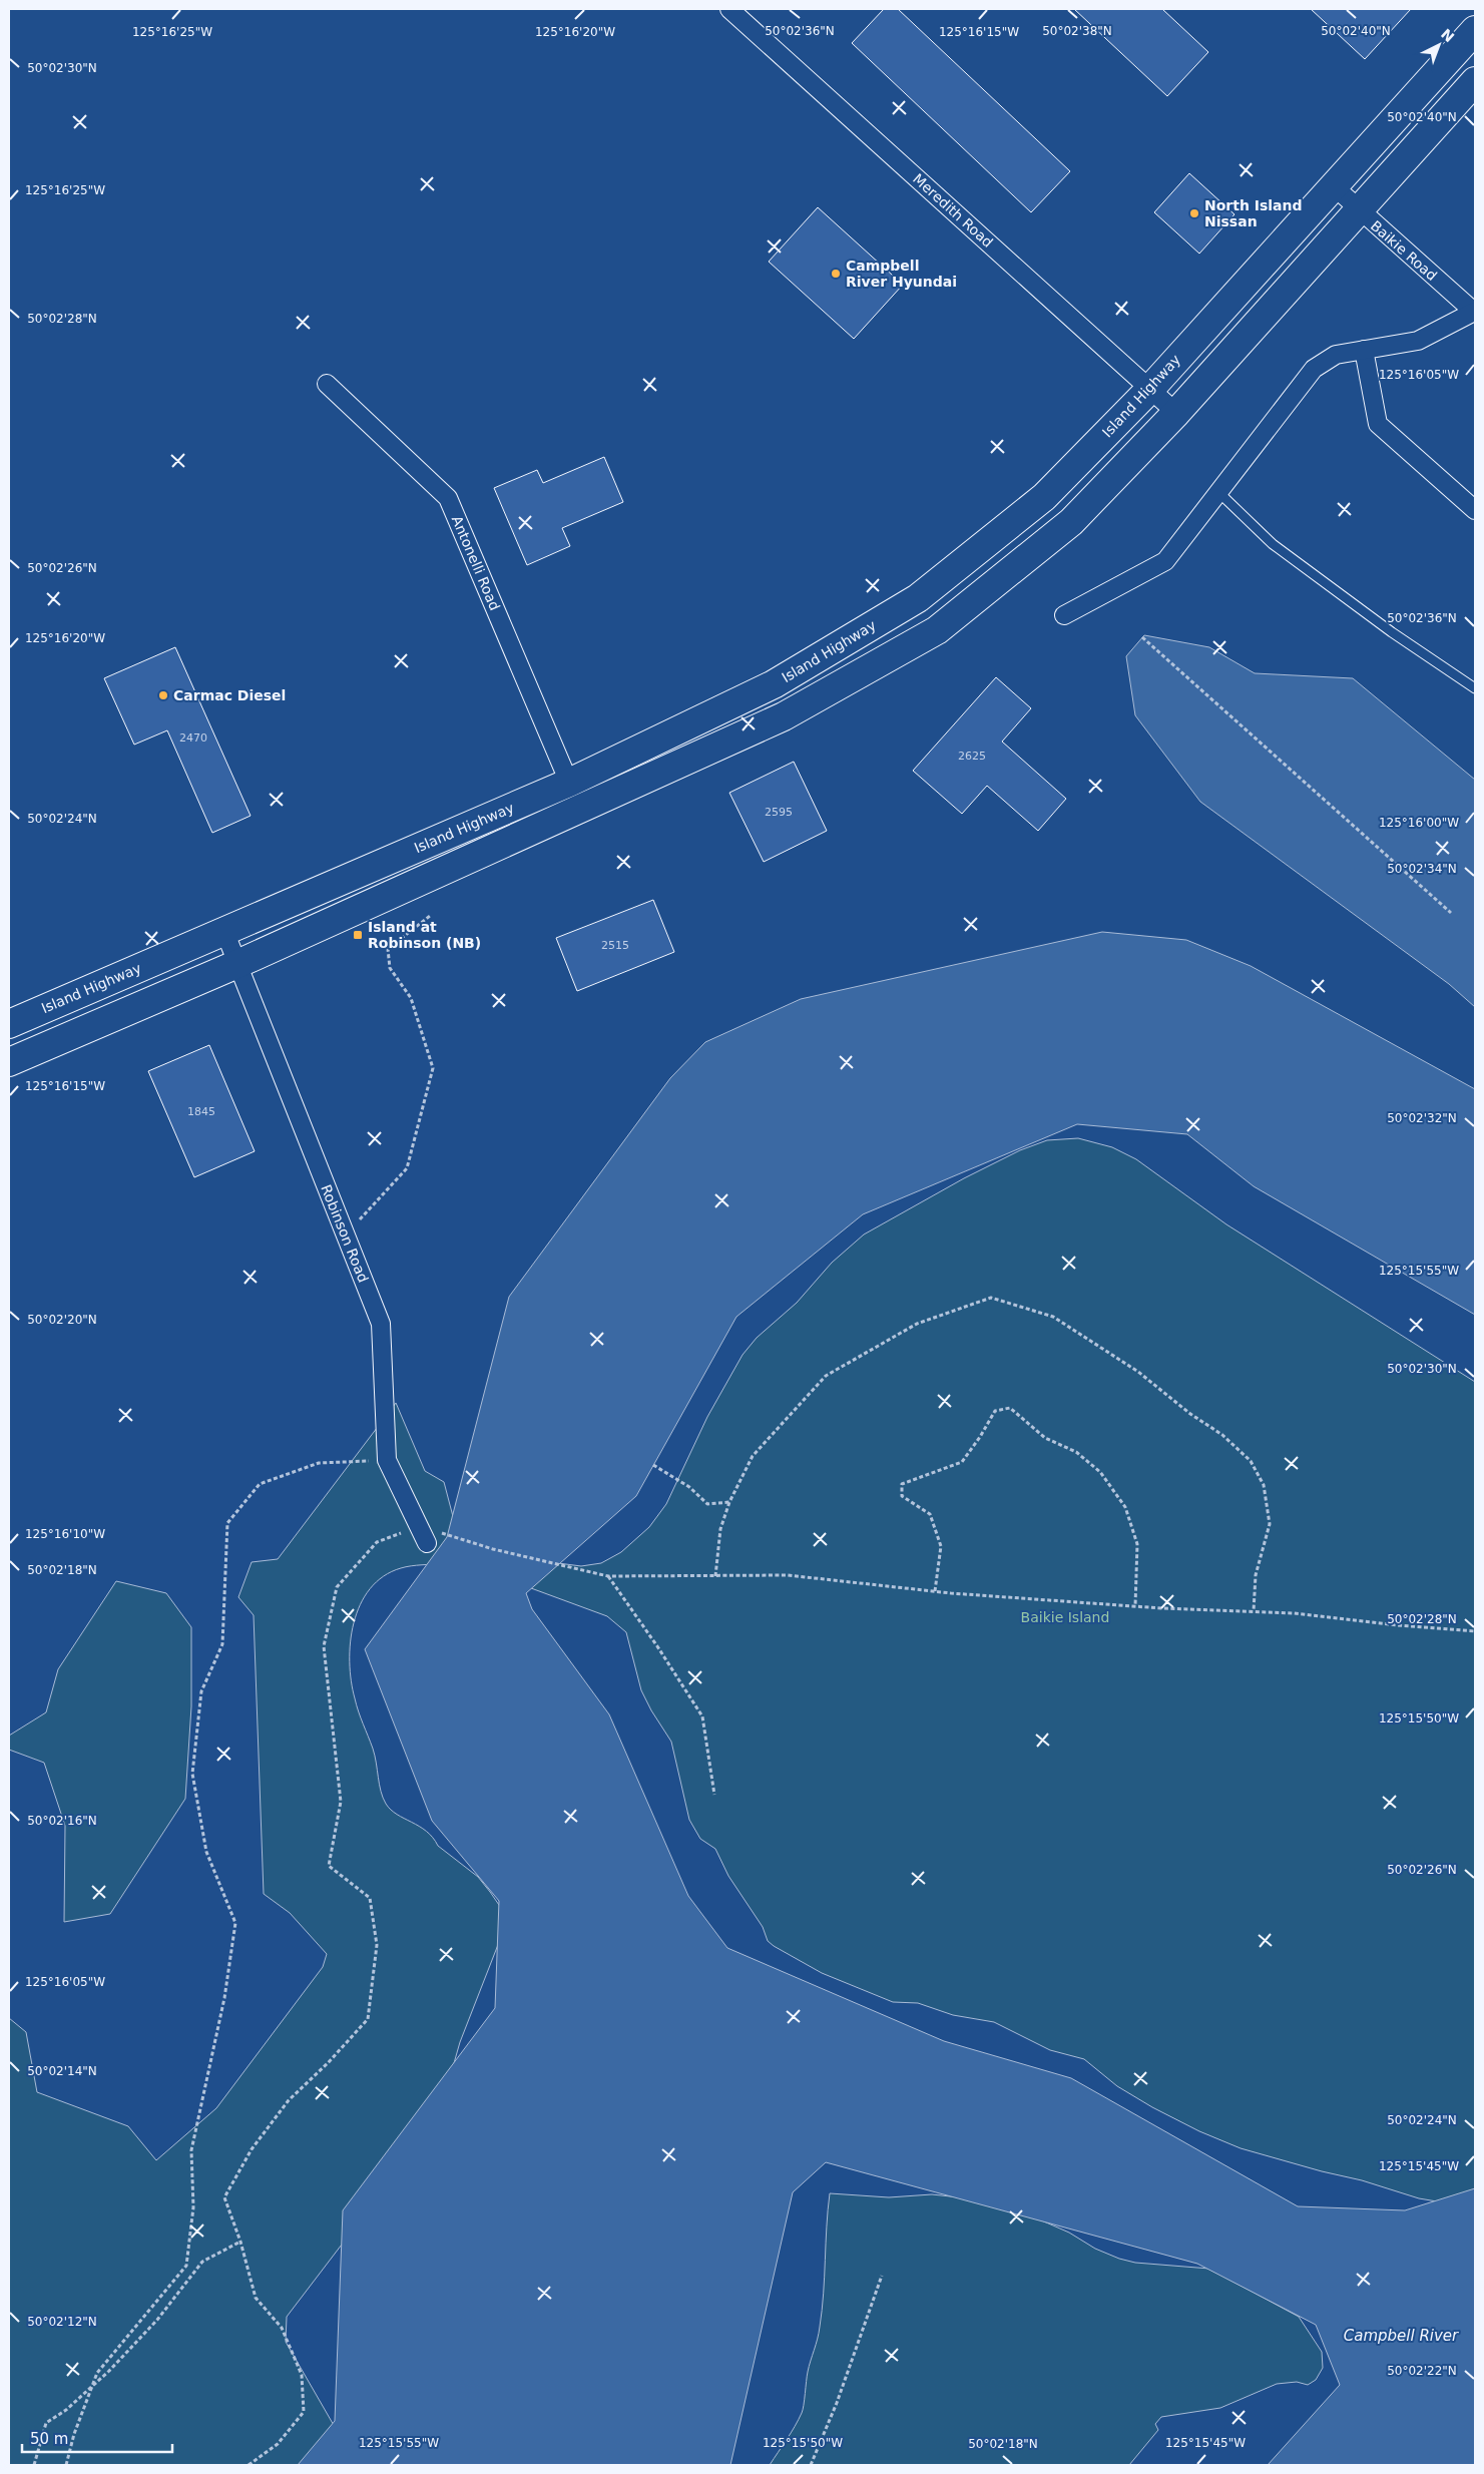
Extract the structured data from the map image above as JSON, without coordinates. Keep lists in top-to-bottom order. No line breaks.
{"streets":{"main road":["Island Highway"],"street":["Meredith Road","Baikie Road","Antonelli Road","Robinson Road"]},"crossings":[["Meredith Road","Island Highway"],["Baikie Road","Island Highway"],["Island Highway","Antonelli Road"],["Island Highway","Robinson Road"]],"water":["Campbell River"],"parks":["Baikie Island"],"places":{"other":["North Island Nissan","Campbell River Hyundai","Carmac Diesel"],"transit":["Island at Robinson (NB)"]},"house_numbers":["2470","2625","2595","2515","1845"],"scale_bar":"50 m","north":"top right","coordinates":["50°02'36\"N","50°02'38\"N","50°02'40\"N","125°16'25\"W","125°16'15\"W","125°16'20\"W","50°02'30\"N","50°02'28\"N","125°16'05\"W","50°02'26\"N","50°02'24\"N","125°16'00\"W","50°02'34\"N","50°02'32\"N","125°15'55\"W","50°02'20\"N","125°16'10\"W","50°02'18\"N","125°15'50\"W","50°02'16\"N","50°02'14\"N","125°15'45\"W","50°02'12\"N","50°02'22\"N"]}
